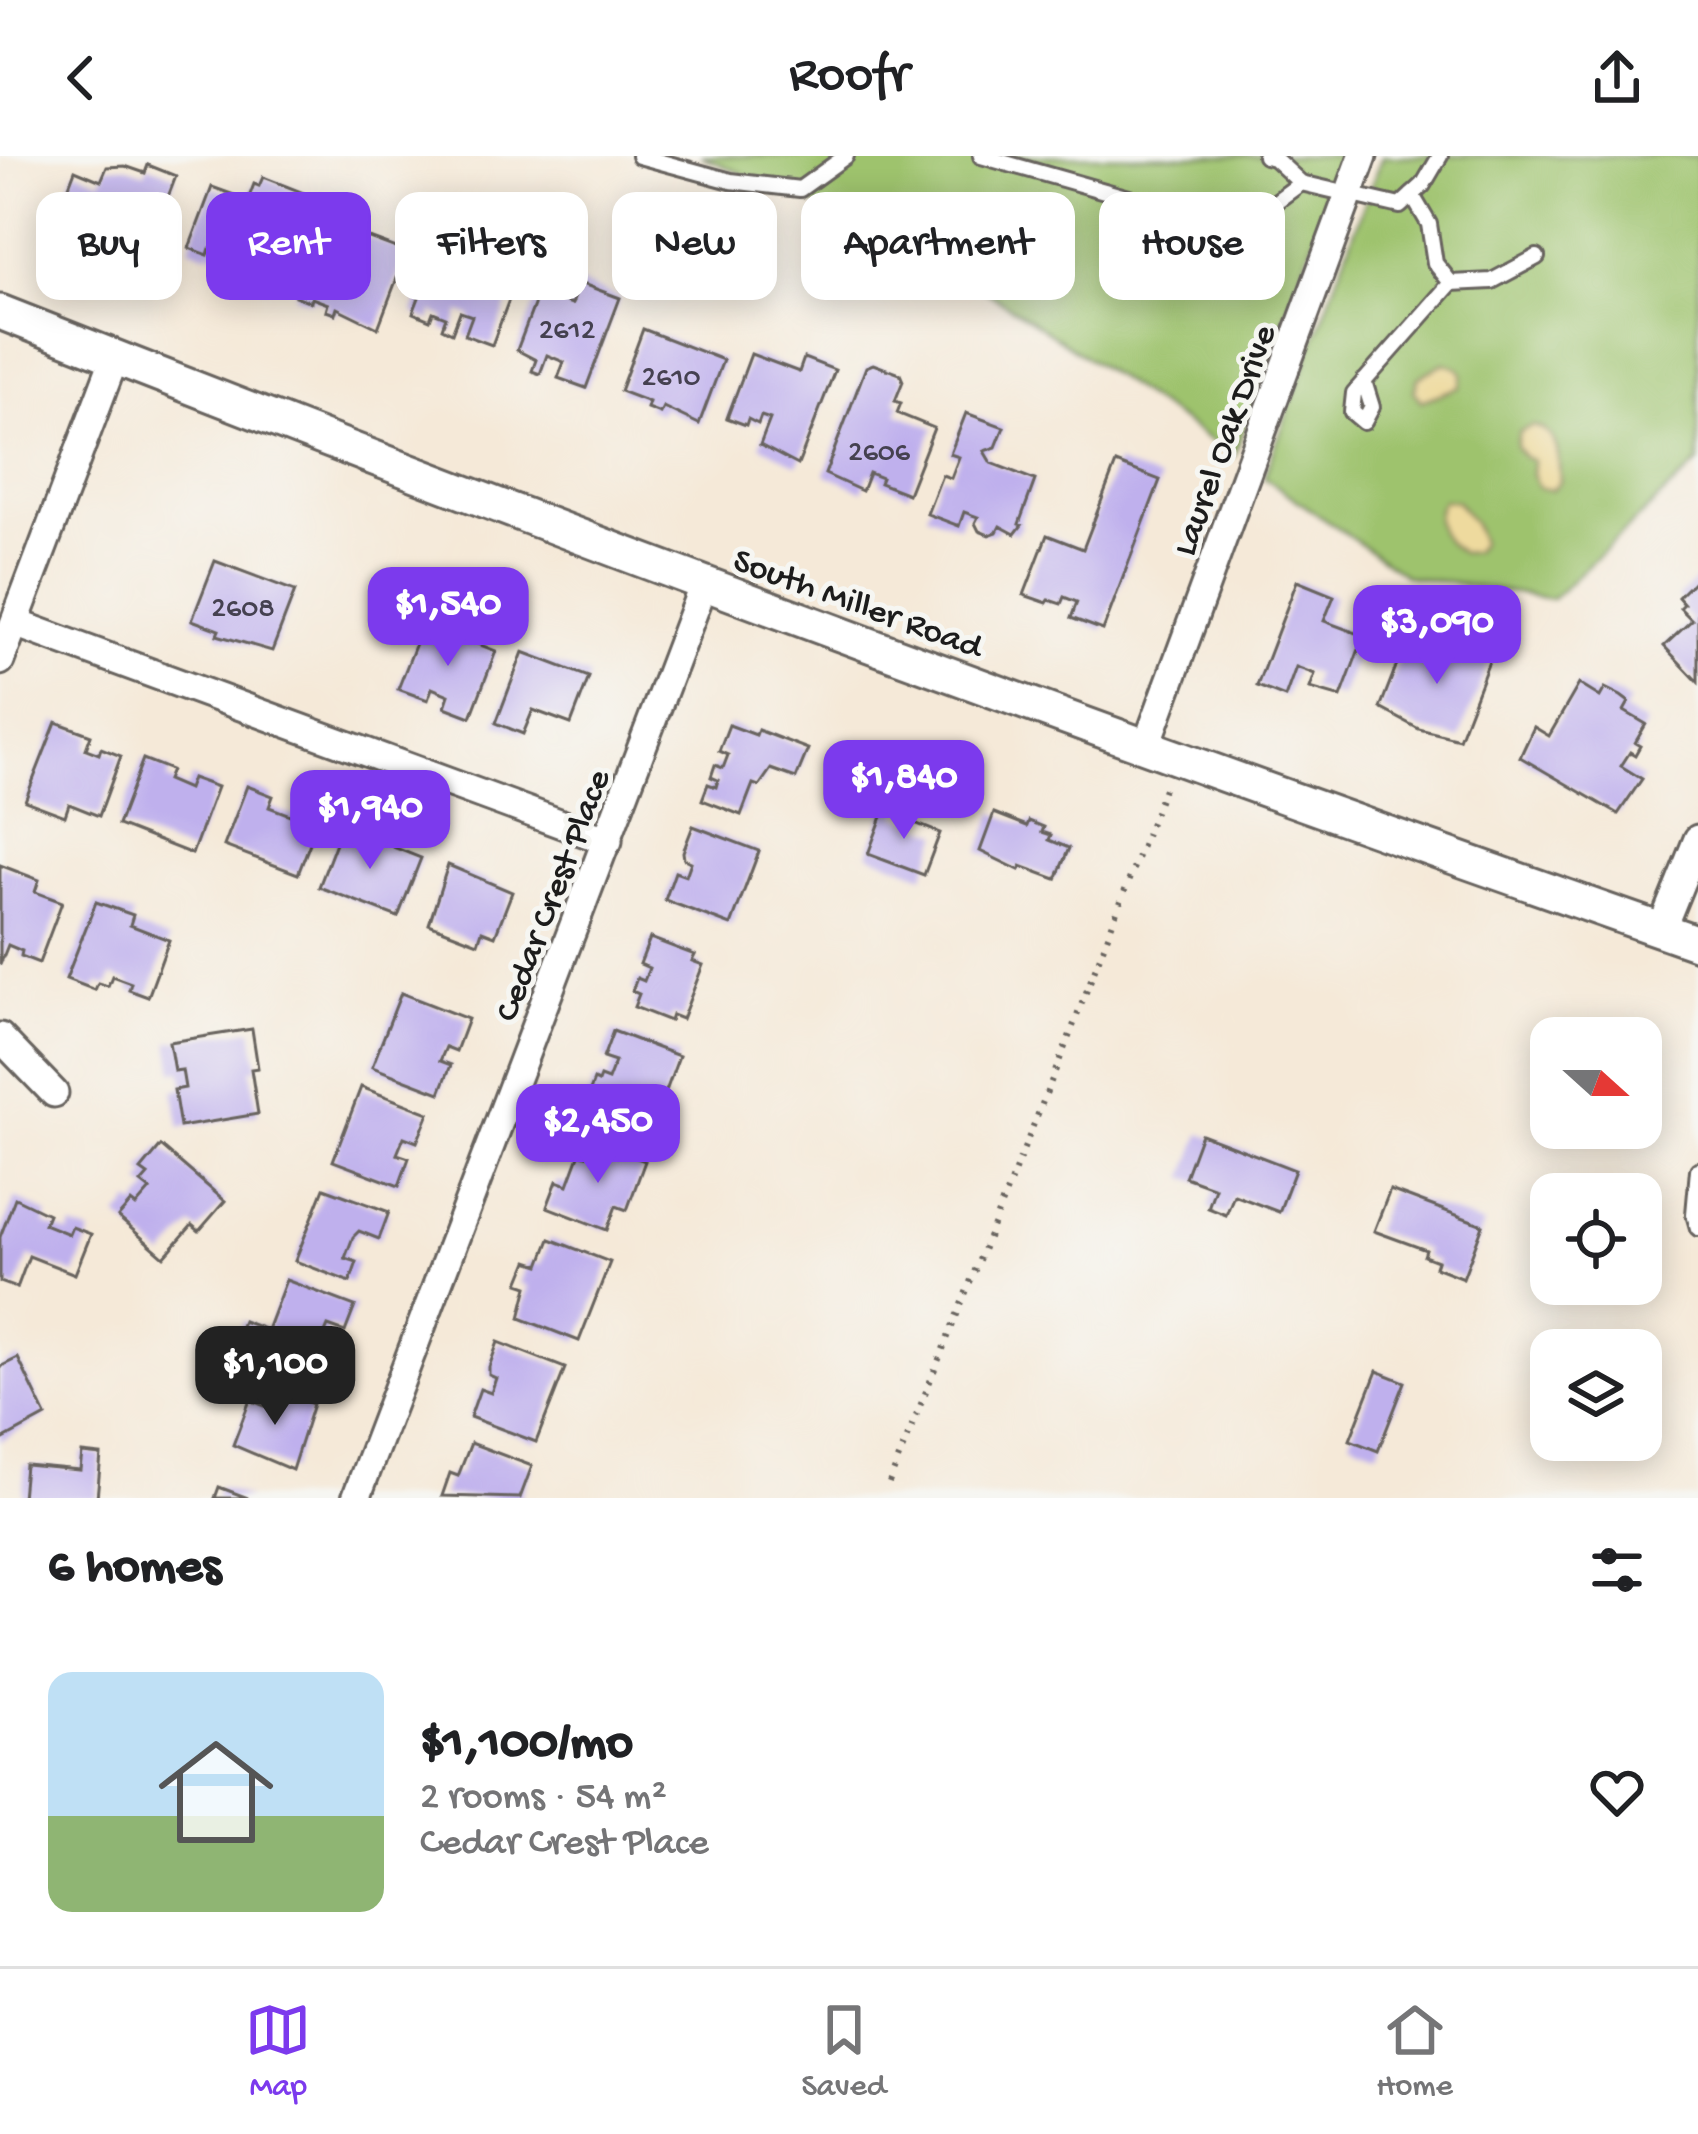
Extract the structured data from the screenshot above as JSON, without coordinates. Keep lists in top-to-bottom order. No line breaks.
{"streets":{"street":["Laurel Oak Drive","South Miller Road","Cedar Crest Place"]},"crossings":[["Laurel Oak Drive","South Miller Road"],["South Miller Road","Cedar Crest Place"]],"house_numbers":["2612","2610","2606","2608"],"north":"right","page":{"header":"Roofr","chip":["Buy","Rent","Filters","New","Apartment","House"],"price":["$1,540","$3,090","$1,840","$1,940","$2,450","$1,100"],"heading":"6 homes","list":[{"name":"$1,100/mo","note":"2 rooms · 54 m² · Cedar Crest Place"}],"tabs":["Map","Saved","Home"]}}
